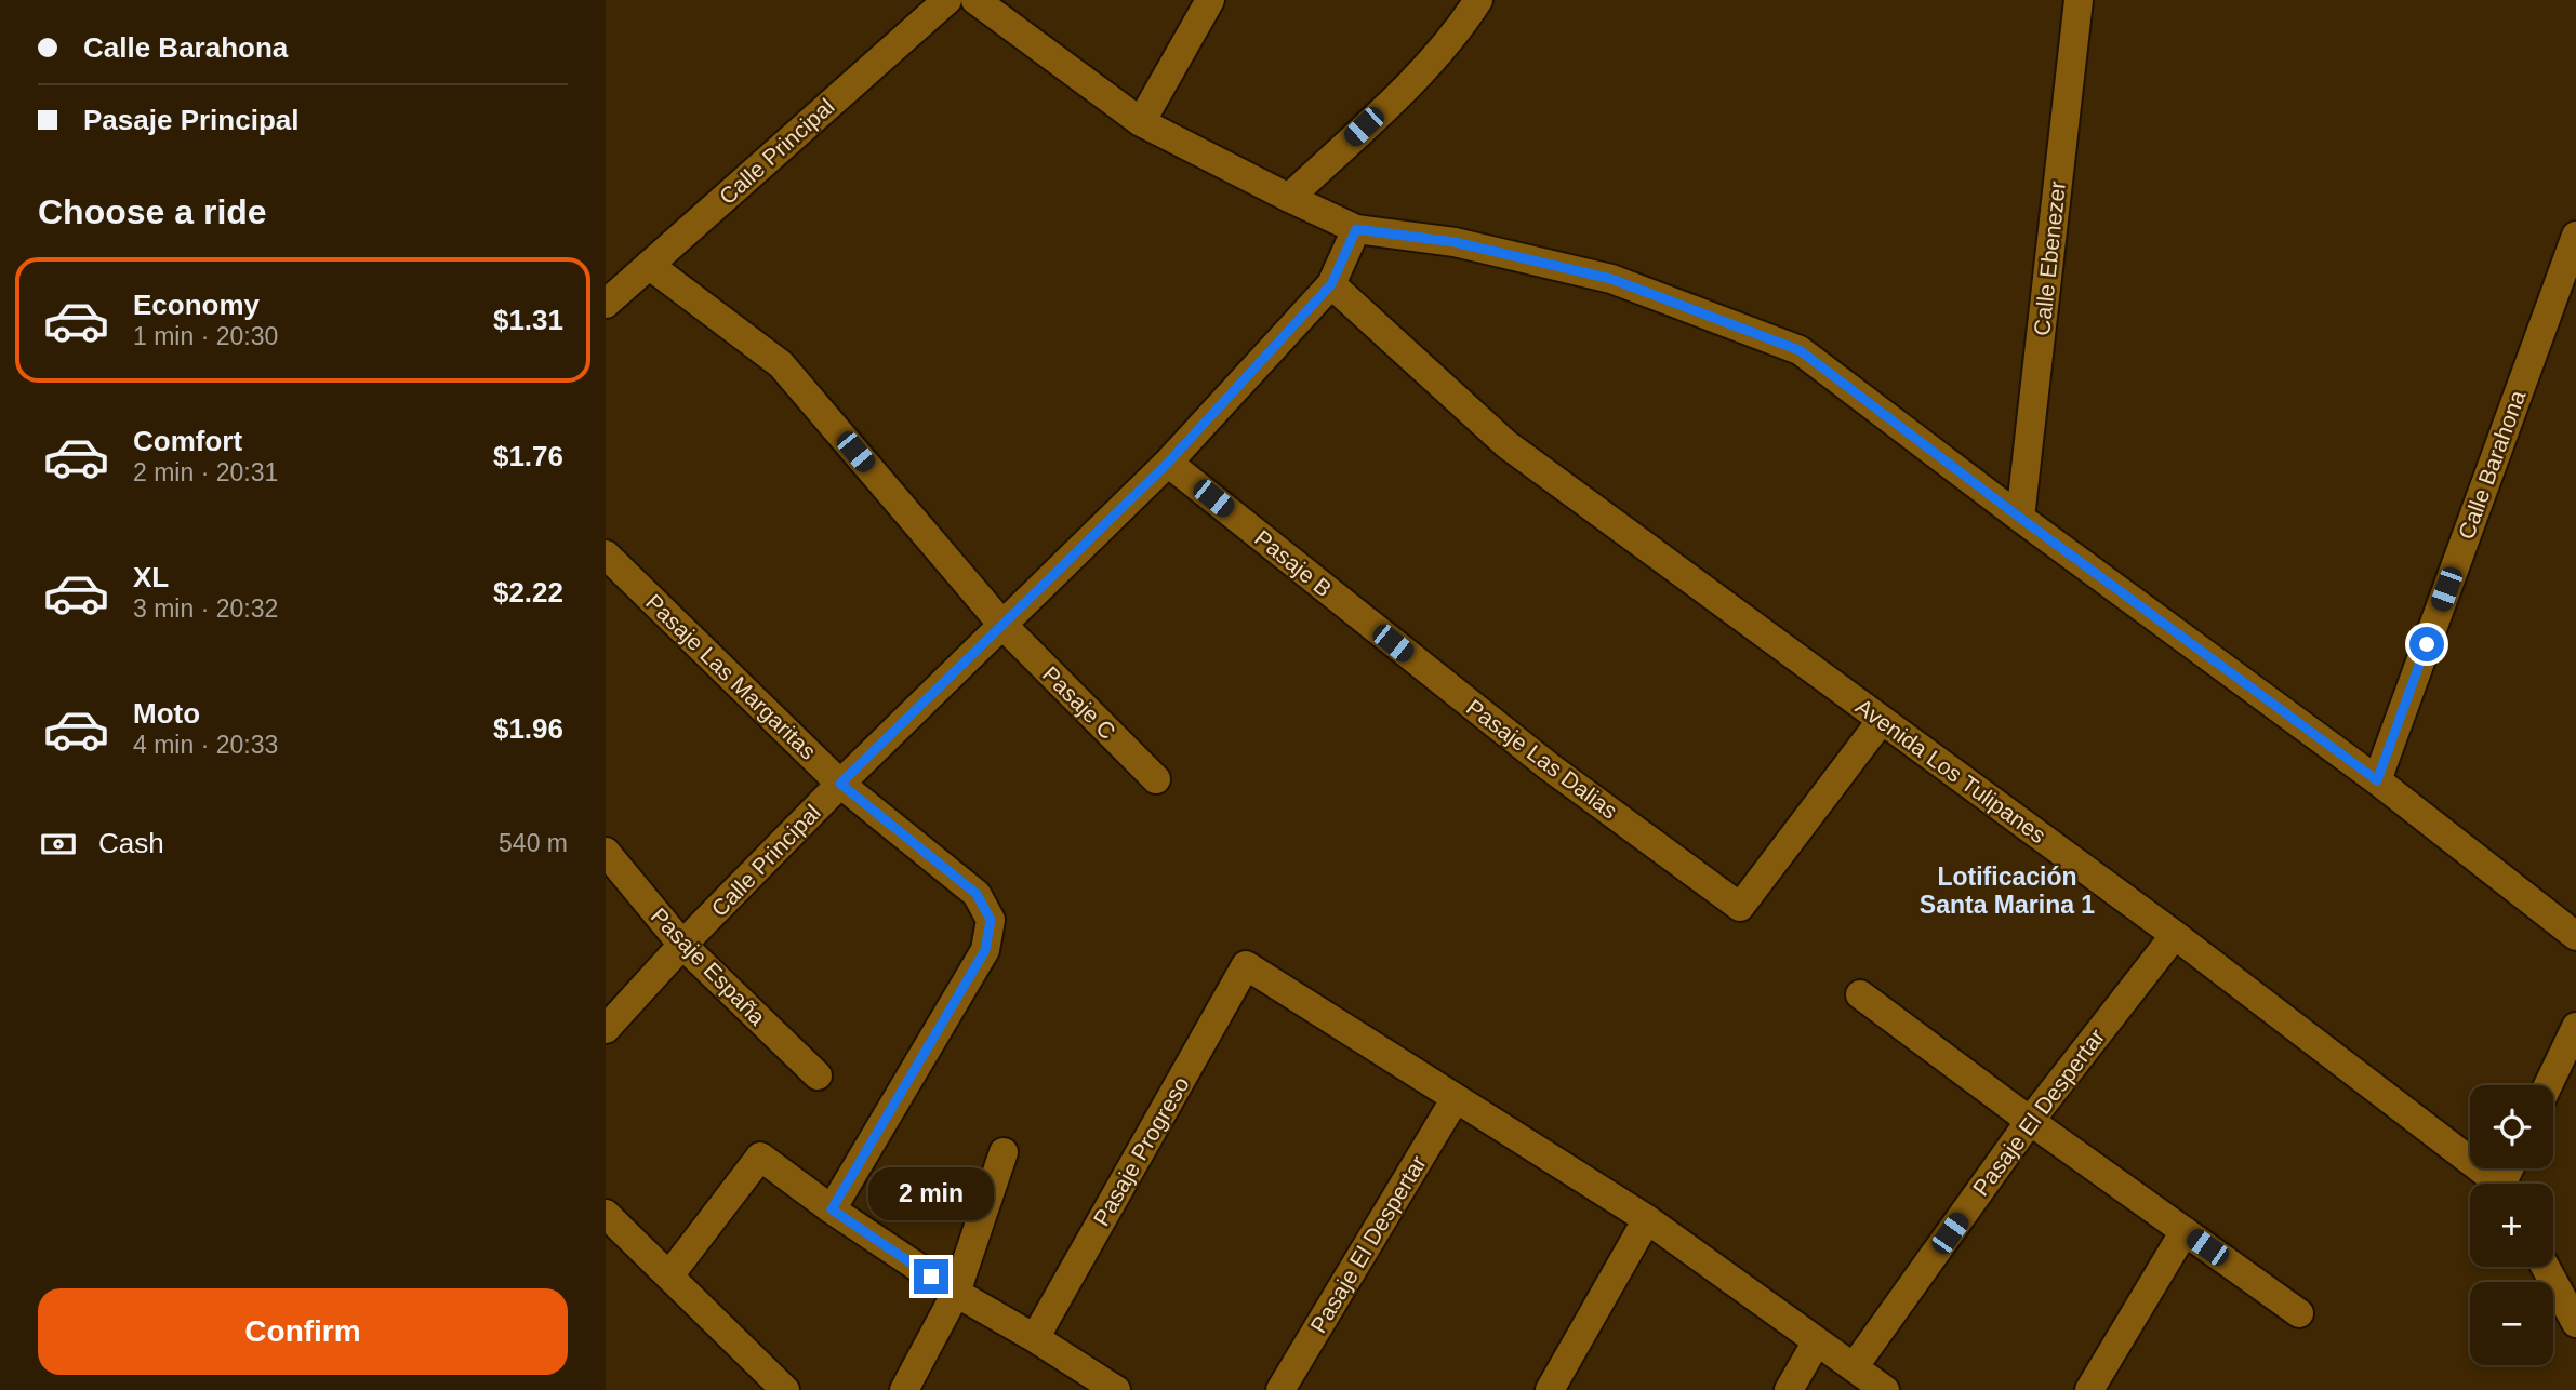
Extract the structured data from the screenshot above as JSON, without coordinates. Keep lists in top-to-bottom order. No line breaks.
{"streets":{"street":["Calle Principal","Calle Ebenezer","Calle Barahona","Pasaje B","Pasaje Las Margaritas","Pasaje C","Pasaje Las Dalias","Avenida Los Tulipanes","Pasaje España","Pasaje El Despertar","Pasaje Progreso"]},"crossings":[["Calle Principal","Pasaje B"],["Calle Principal","Pasaje Las Margaritas"],["Calle Principal","Pasaje C"],["Calle Principal","Avenida Los Tulipanes"],["Calle Principal","Pasaje España"],["Pasaje B","Pasaje Las Dalias"],["Pasaje Las Dalias","Avenida Los Tulipanes"],["Avenida Los Tulipanes","Pasaje El Despertar"],["Pasaje El Despertar","Pasaje Progreso"]],"districts":["Lotificación Santa Marina 1"],"page":{"banner":["Calle Barahona","Pasaje Principal"],"heading":"Choose a ride","list":[{"name":"Economy","note":"1 min · 20:30","value":"$1.31"},{"name":"Comfort","note":"2 min · 20:31","value":"$1.76"},{"name":"XL","note":"3 min · 20:32","value":"$2.22"},{"name":"Moto","note":"4 min · 20:33","value":"$1.96"}],"pay":["Cash","540 m"],"map_buttons":["+","−"],"bubble":"2 min","buttons":"Confirm"}}
